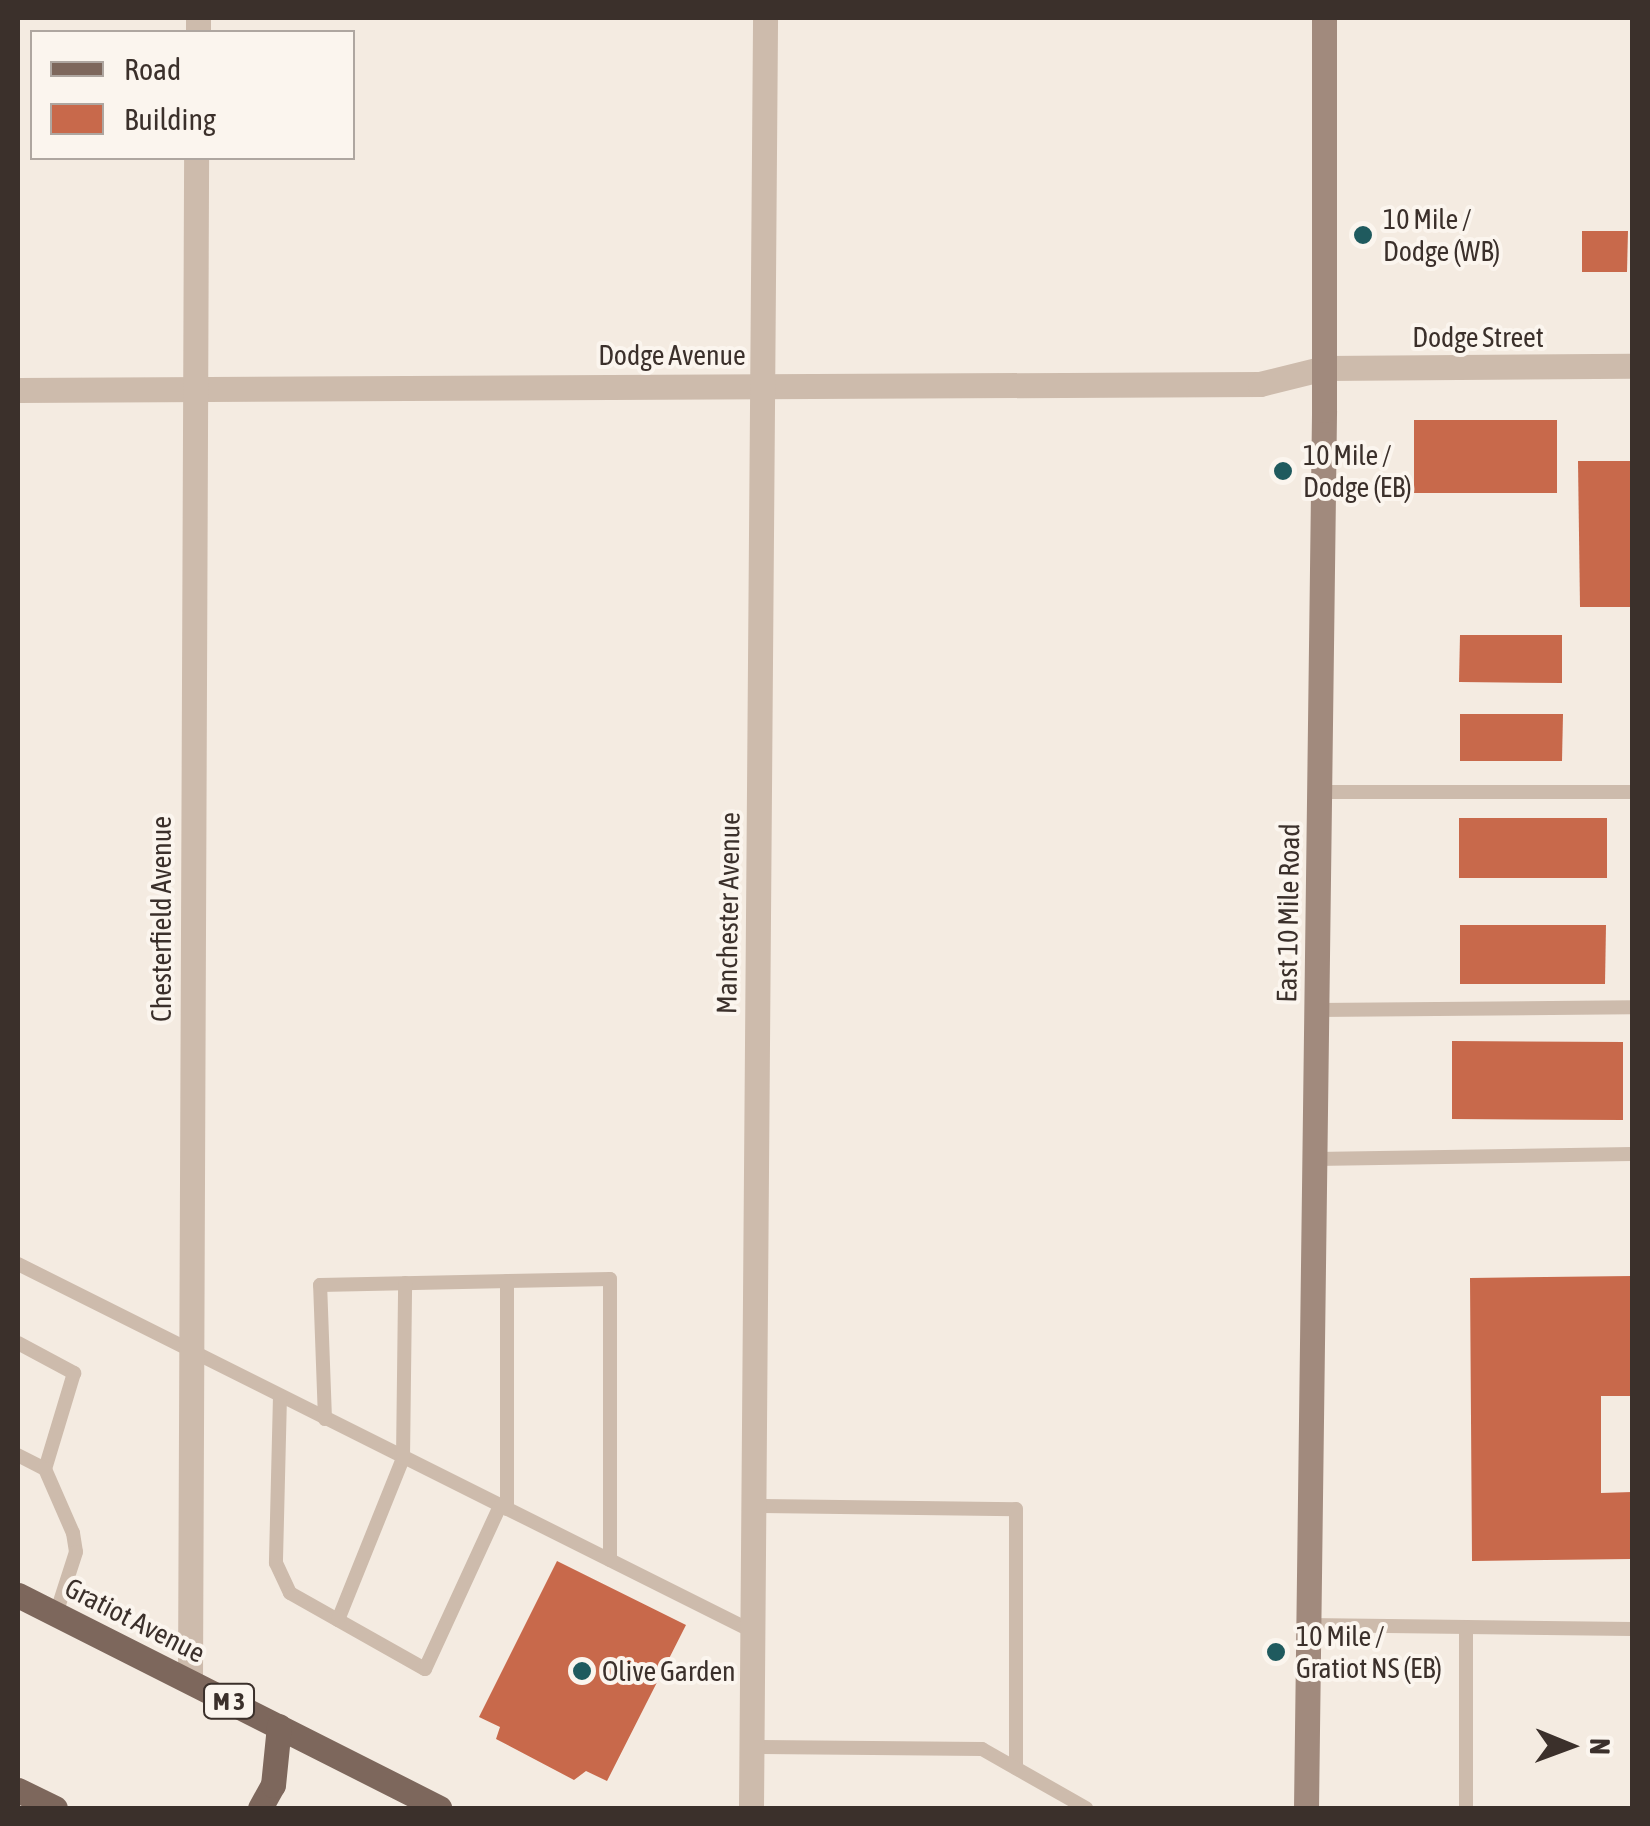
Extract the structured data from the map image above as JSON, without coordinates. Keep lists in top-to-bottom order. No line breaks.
{"streets":{"main road":["East 10 Mile Road","Gratiot Avenue","M 3"],"street":["Dodge Street","Dodge Avenue","Manchester Avenue","Chesterfield Avenue"]},"crossings":[["Dodge Street","Dodge Avenue"],["Dodge Street","East 10 Mile Road"],["Dodge Avenue","Manchester Avenue"],["Dodge Avenue","East 10 Mile Road"],["Dodge Avenue","Chesterfield Avenue"],["Chesterfield Avenue","Gratiot Avenue"]],"places":["10 Mile / Dodge (WB)","10 Mile / Dodge (EB)","10 Mile / Gratiot NS (EB)","Olive Garden"],"legend":["Road","Building"],"north":"right"}
